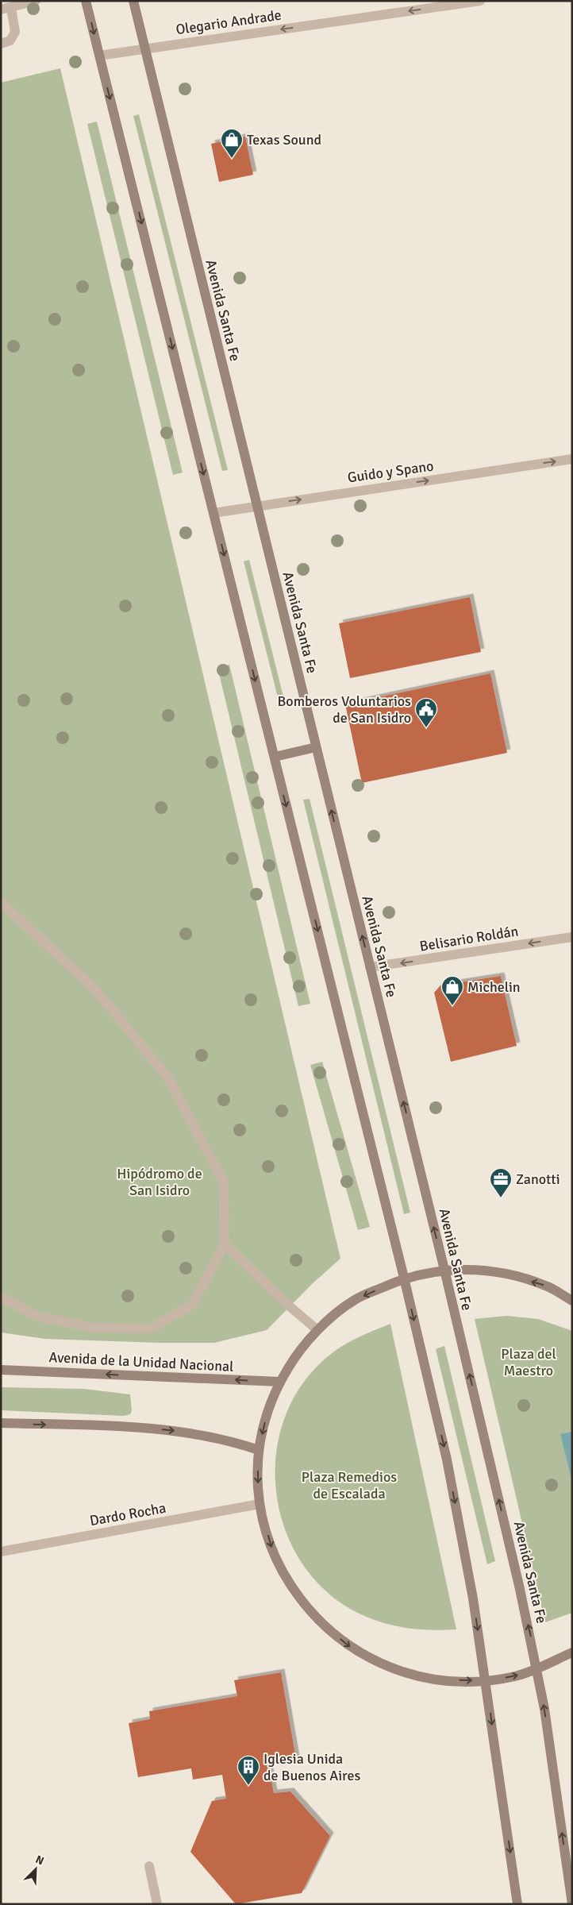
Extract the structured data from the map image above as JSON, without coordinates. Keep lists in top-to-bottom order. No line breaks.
{"streets":{"main road":["Avenida Santa Fe","Avenida de la Unidad Nacional"],"street":["Olegario Andrade","Guido y Spano","Belisario Roldán","Dardo Rocha"]},"crossings":[["Olegario Andrade","Avenida Santa Fe"],["Avenida Santa Fe","Guido y Spano"],["Avenida Santa Fe","Belisario Roldán"]],"one_way":["Olegario Andrade","Guido y Spano","Belisario Roldán"],"parks":["Hipódromo de San Isidro","Plaza del Maestro","Plaza Remedios de Escalada"],"places":{"shop":["Texas Sound","Michelin"],"public building":["Bomberos Voluntarios de San Isidro"],"office":["Zanotti"],"building":["Iglesia Unida de Buenos Aires"]},"north":"top right"}
